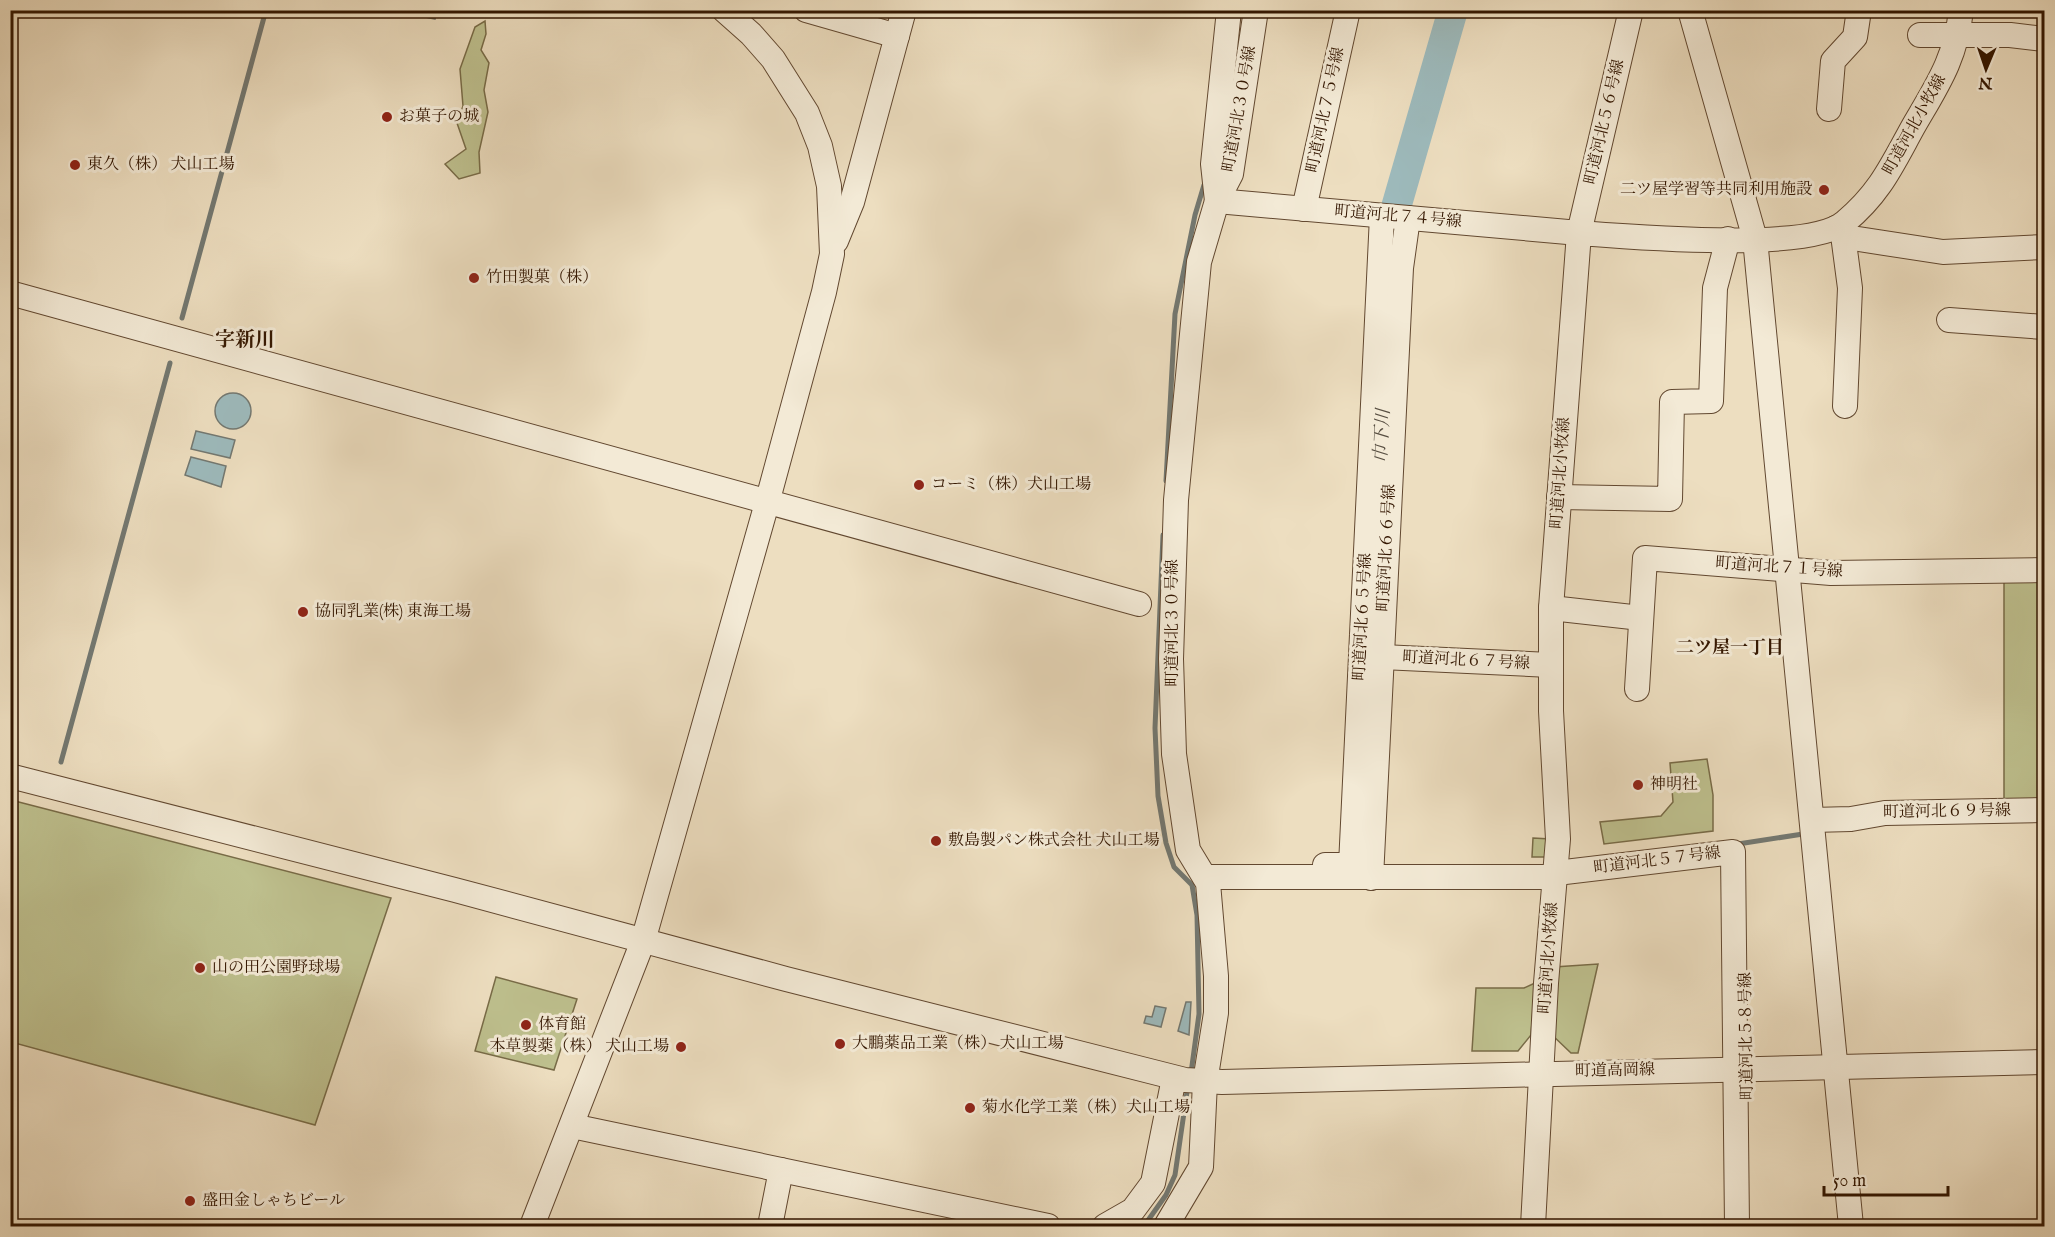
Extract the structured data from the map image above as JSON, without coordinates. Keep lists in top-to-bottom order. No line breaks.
{"streets":{"street":["町道河北３０号線","町道河北７５号線","町道河北５６号線","町道河北小牧線","町道河北７４号線","町道河北６６号線","町道河北７１号線","町道河北６５号線","町道河北６７号線","町道河北６９号線","町道河北５７号線","町道河北５８号線","町道高岡線"]},"crossings":[["町道河北３０号線","町道河北７４号線"],["町道河北３０号線","町道河北６５号線"],["町道河北３０号線","町道河北５７号線"],["町道河北３０号線","町道高岡線"],["町道河北７５号線","町道河北７４号線"],["町道河北５６号線","町道河北小牧線"],["町道河北５６号線","町道河北７４号線"],["町道河北小牧線","町道河北７４号線"],["町道河北小牧線","町道河北６７号線"],["町道河北小牧線","町道河北５７号線"],["町道河北小牧線","町道高岡線"],["町道河北７４号線","町道河北６６号線"],["町道河北７４号線","町道河北６５号線"],["町道河北６６号線","町道河北６５号線"],["町道河北６６号線","町道河北６７号線"],["町道河北６６号線","町道河北５７号線"],["町道河北６５号線","町道河北５７号線"],["町道河北５７号線","町道河北５８号線"],["町道河北５７号線","町道高岡線"],["町道河北５８号線","町道高岡線"]],"districts":["字新川","二ツ屋一丁目"],"water":["巾下川"],"places":["お菓子の城","東久（株） 犬山工場","二ツ屋学習等共同利用施設","竹田製菓（株）","コーミ（株）犬山工場","協同乳業(株) 東海工場","神明社","敷島製パン株式会社 犬山工場","山の田公園野球場","体育館","大鵬薬品工業（株） 犬山工場","本草製薬（株） 犬山工場","菊水化学工業（株）犬山工場","盛田金しゃちビール"],"scale_bar":"50 m","north":"bottom"}
